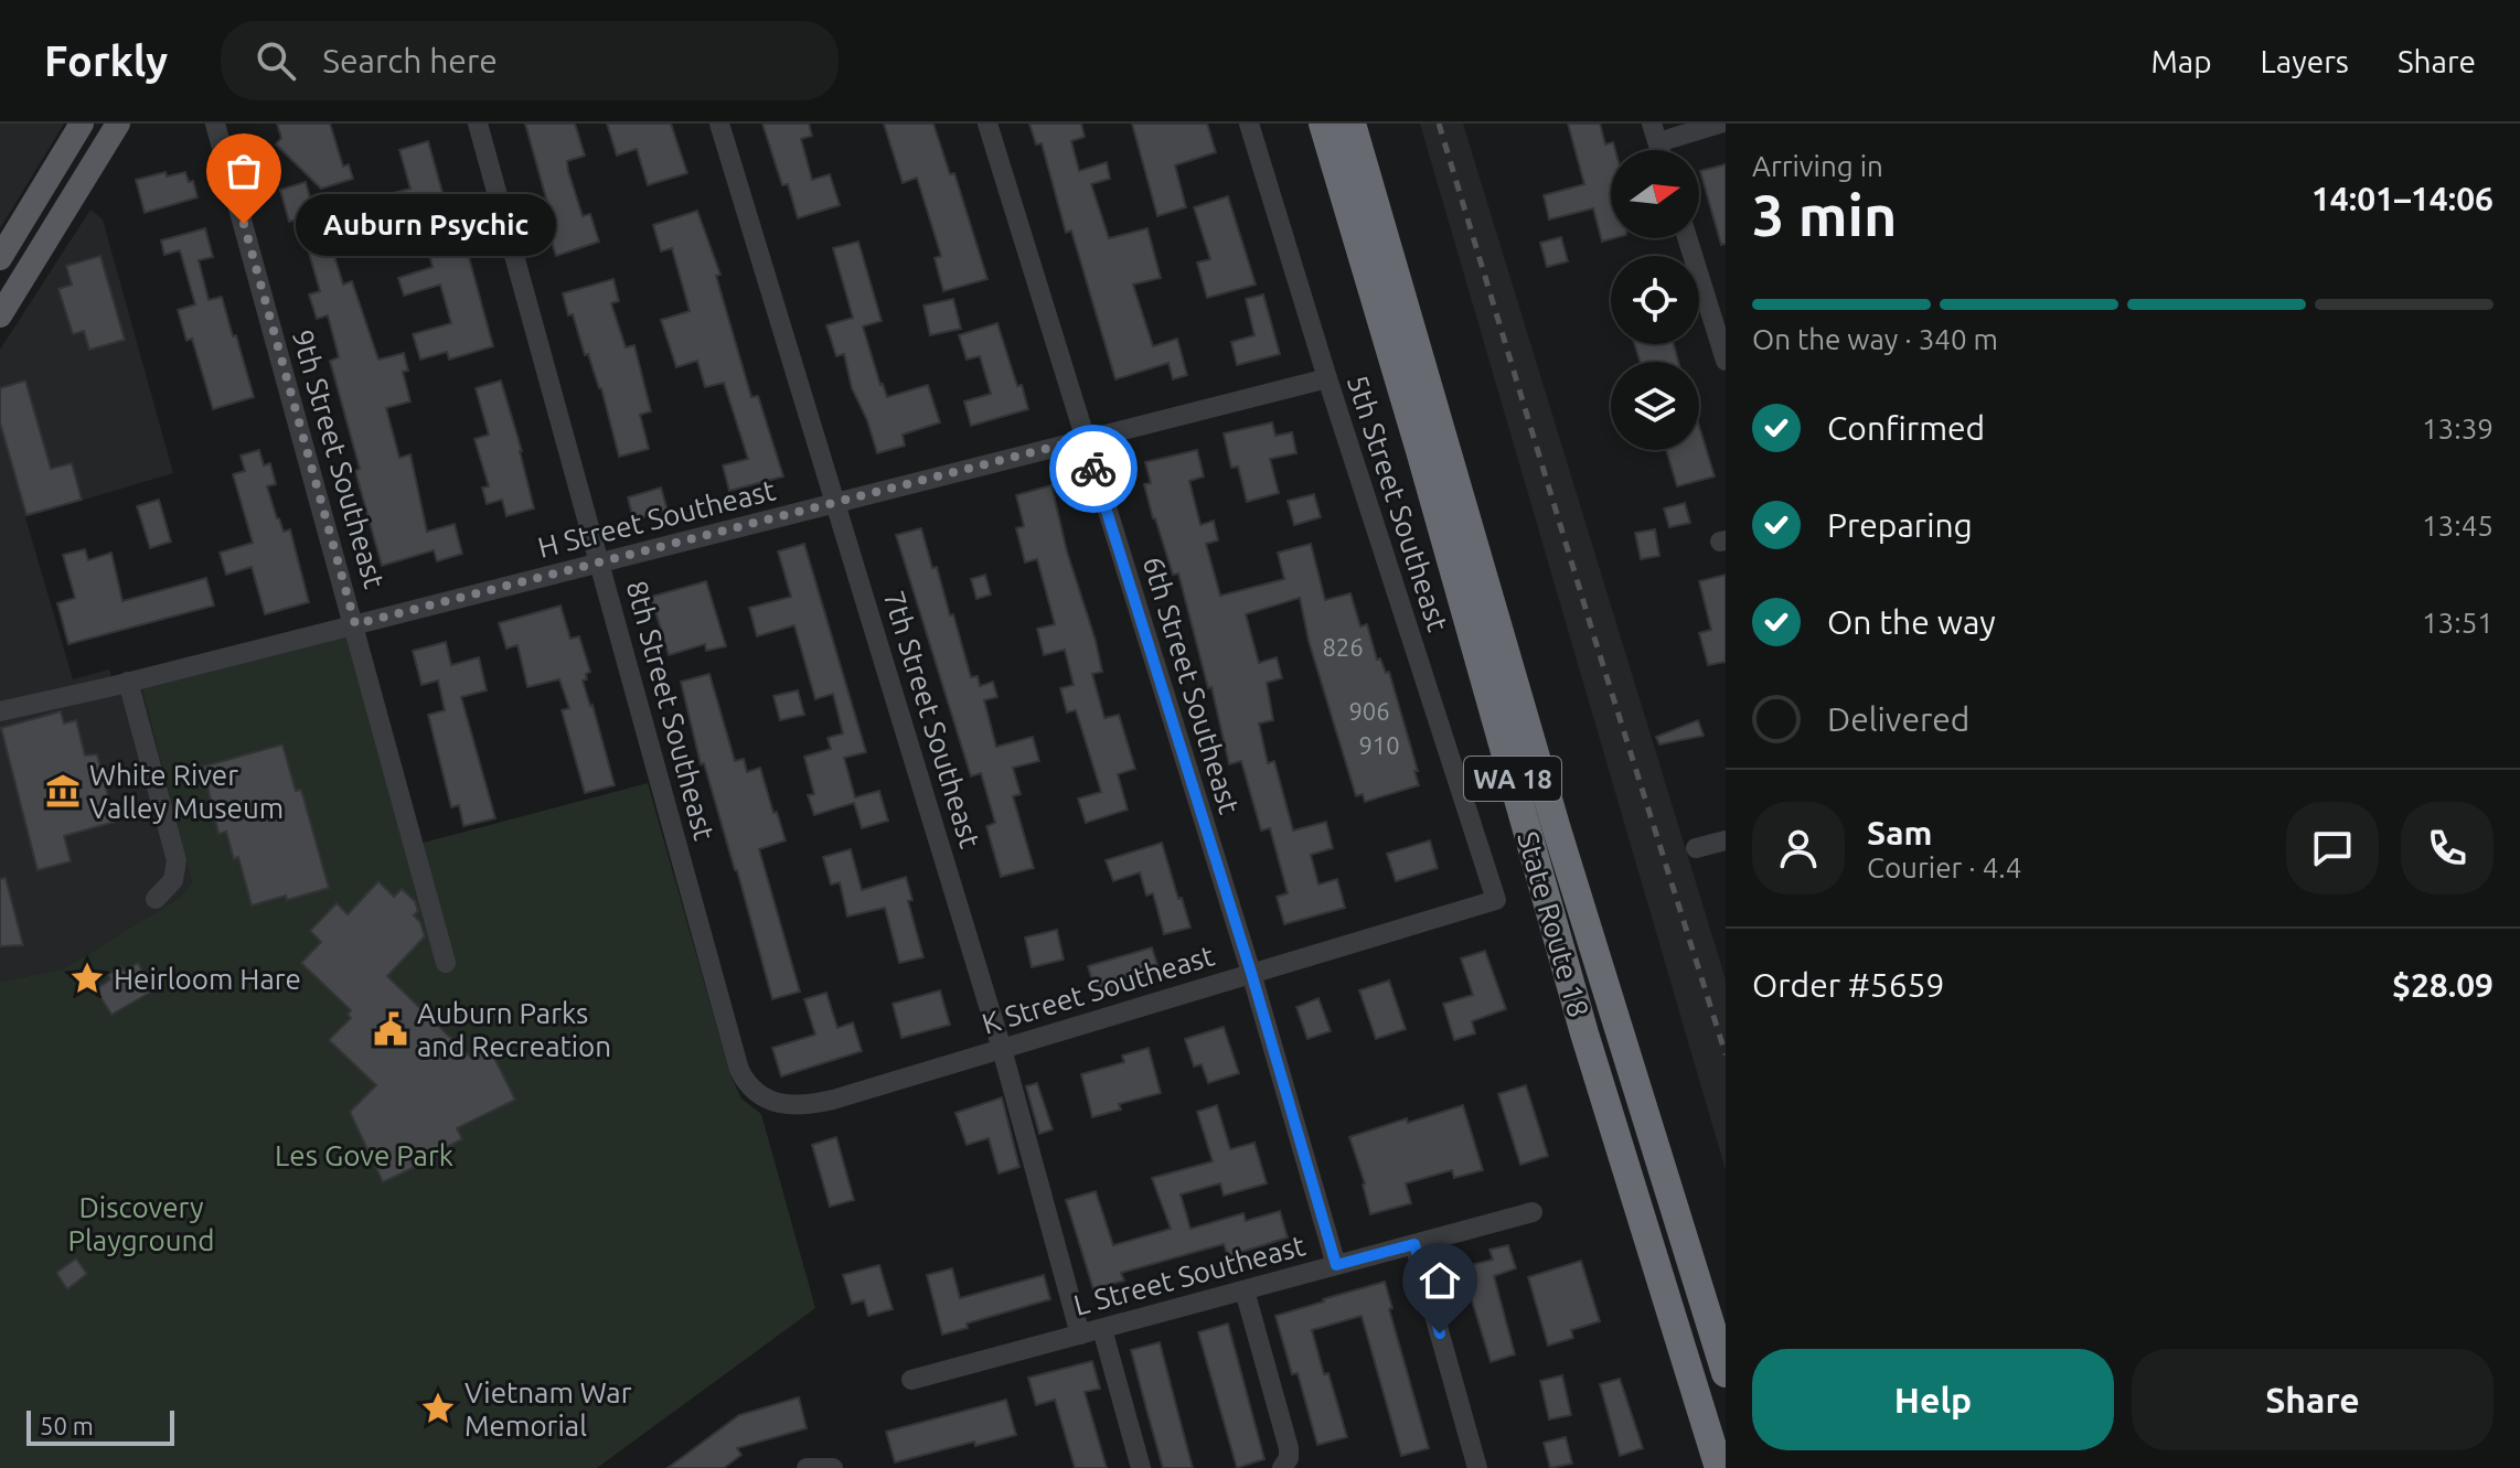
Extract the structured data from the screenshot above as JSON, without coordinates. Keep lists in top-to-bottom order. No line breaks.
{"streets":{"highway":["WA 18","State Route 18"],"street":["9th Street Southeast","5th Street Southeast","H Street Southeast","6th Street Southeast","8th Street Southeast","7th Street Southeast","K Street Southeast","L Street Southeast"]},"crossings":[["9th Street Southeast","H Street Southeast"],["5th Street Southeast","H Street Southeast"],["5th Street Southeast","K Street Southeast"],["H Street Southeast","6th Street Southeast"],["H Street Southeast","8th Street Southeast"],["H Street Southeast","7th Street Southeast"],["6th Street Southeast","K Street Southeast"],["6th Street Southeast","L Street Southeast"],["8th Street Southeast","K Street Southeast"],["7th Street Southeast","K Street Southeast"],["7th Street Southeast","L Street Southeast"]],"parks":["Les Gove Park","Discovery Playground"],"places":{"other":["Auburn Psychic"],"museum":["White River Valley Museum"],"place":["Heirloom Hare","Vietnam War Memorial"],"public building":["Auburn Parks and Recreation"]},"house_numbers":["826","906","910"],"scale_bar":"50 m","north":"right","page":{"header":"Forkly","search":"Search here","nav":["Map","Layers","Share"],"heading":["3 min","Arriving in","14:01–14:06"],"panel":["Sam","Courier · 4.4","Order #5659","$28.09"],"bubble":"Auburn Psychic","bar":"On the way · 340 m","list":[["Confirmed","13:39"],["Preparing","13:45"],["On the way","13:51"],"Delivered"],"buttons":["Help","Share"],"scale":"50 m"}}
